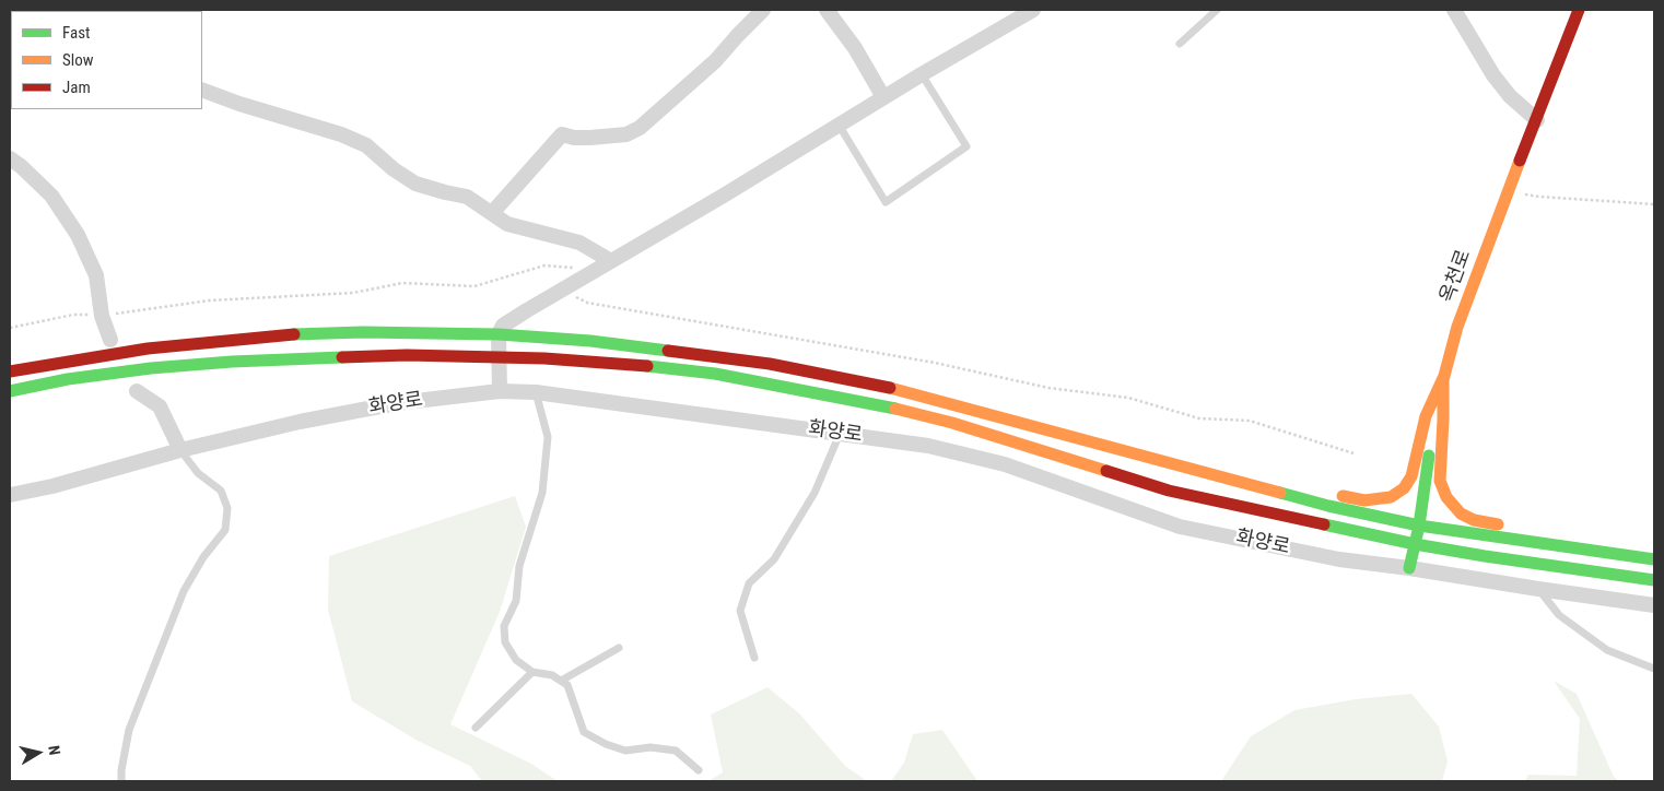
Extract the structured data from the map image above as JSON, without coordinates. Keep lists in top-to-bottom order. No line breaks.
{"streets":{"main road":["옥천로","화양로"]},"crossings":[["옥천로","화양로"]],"legend":["Fast","Slow","Jam"],"north":"right"}
